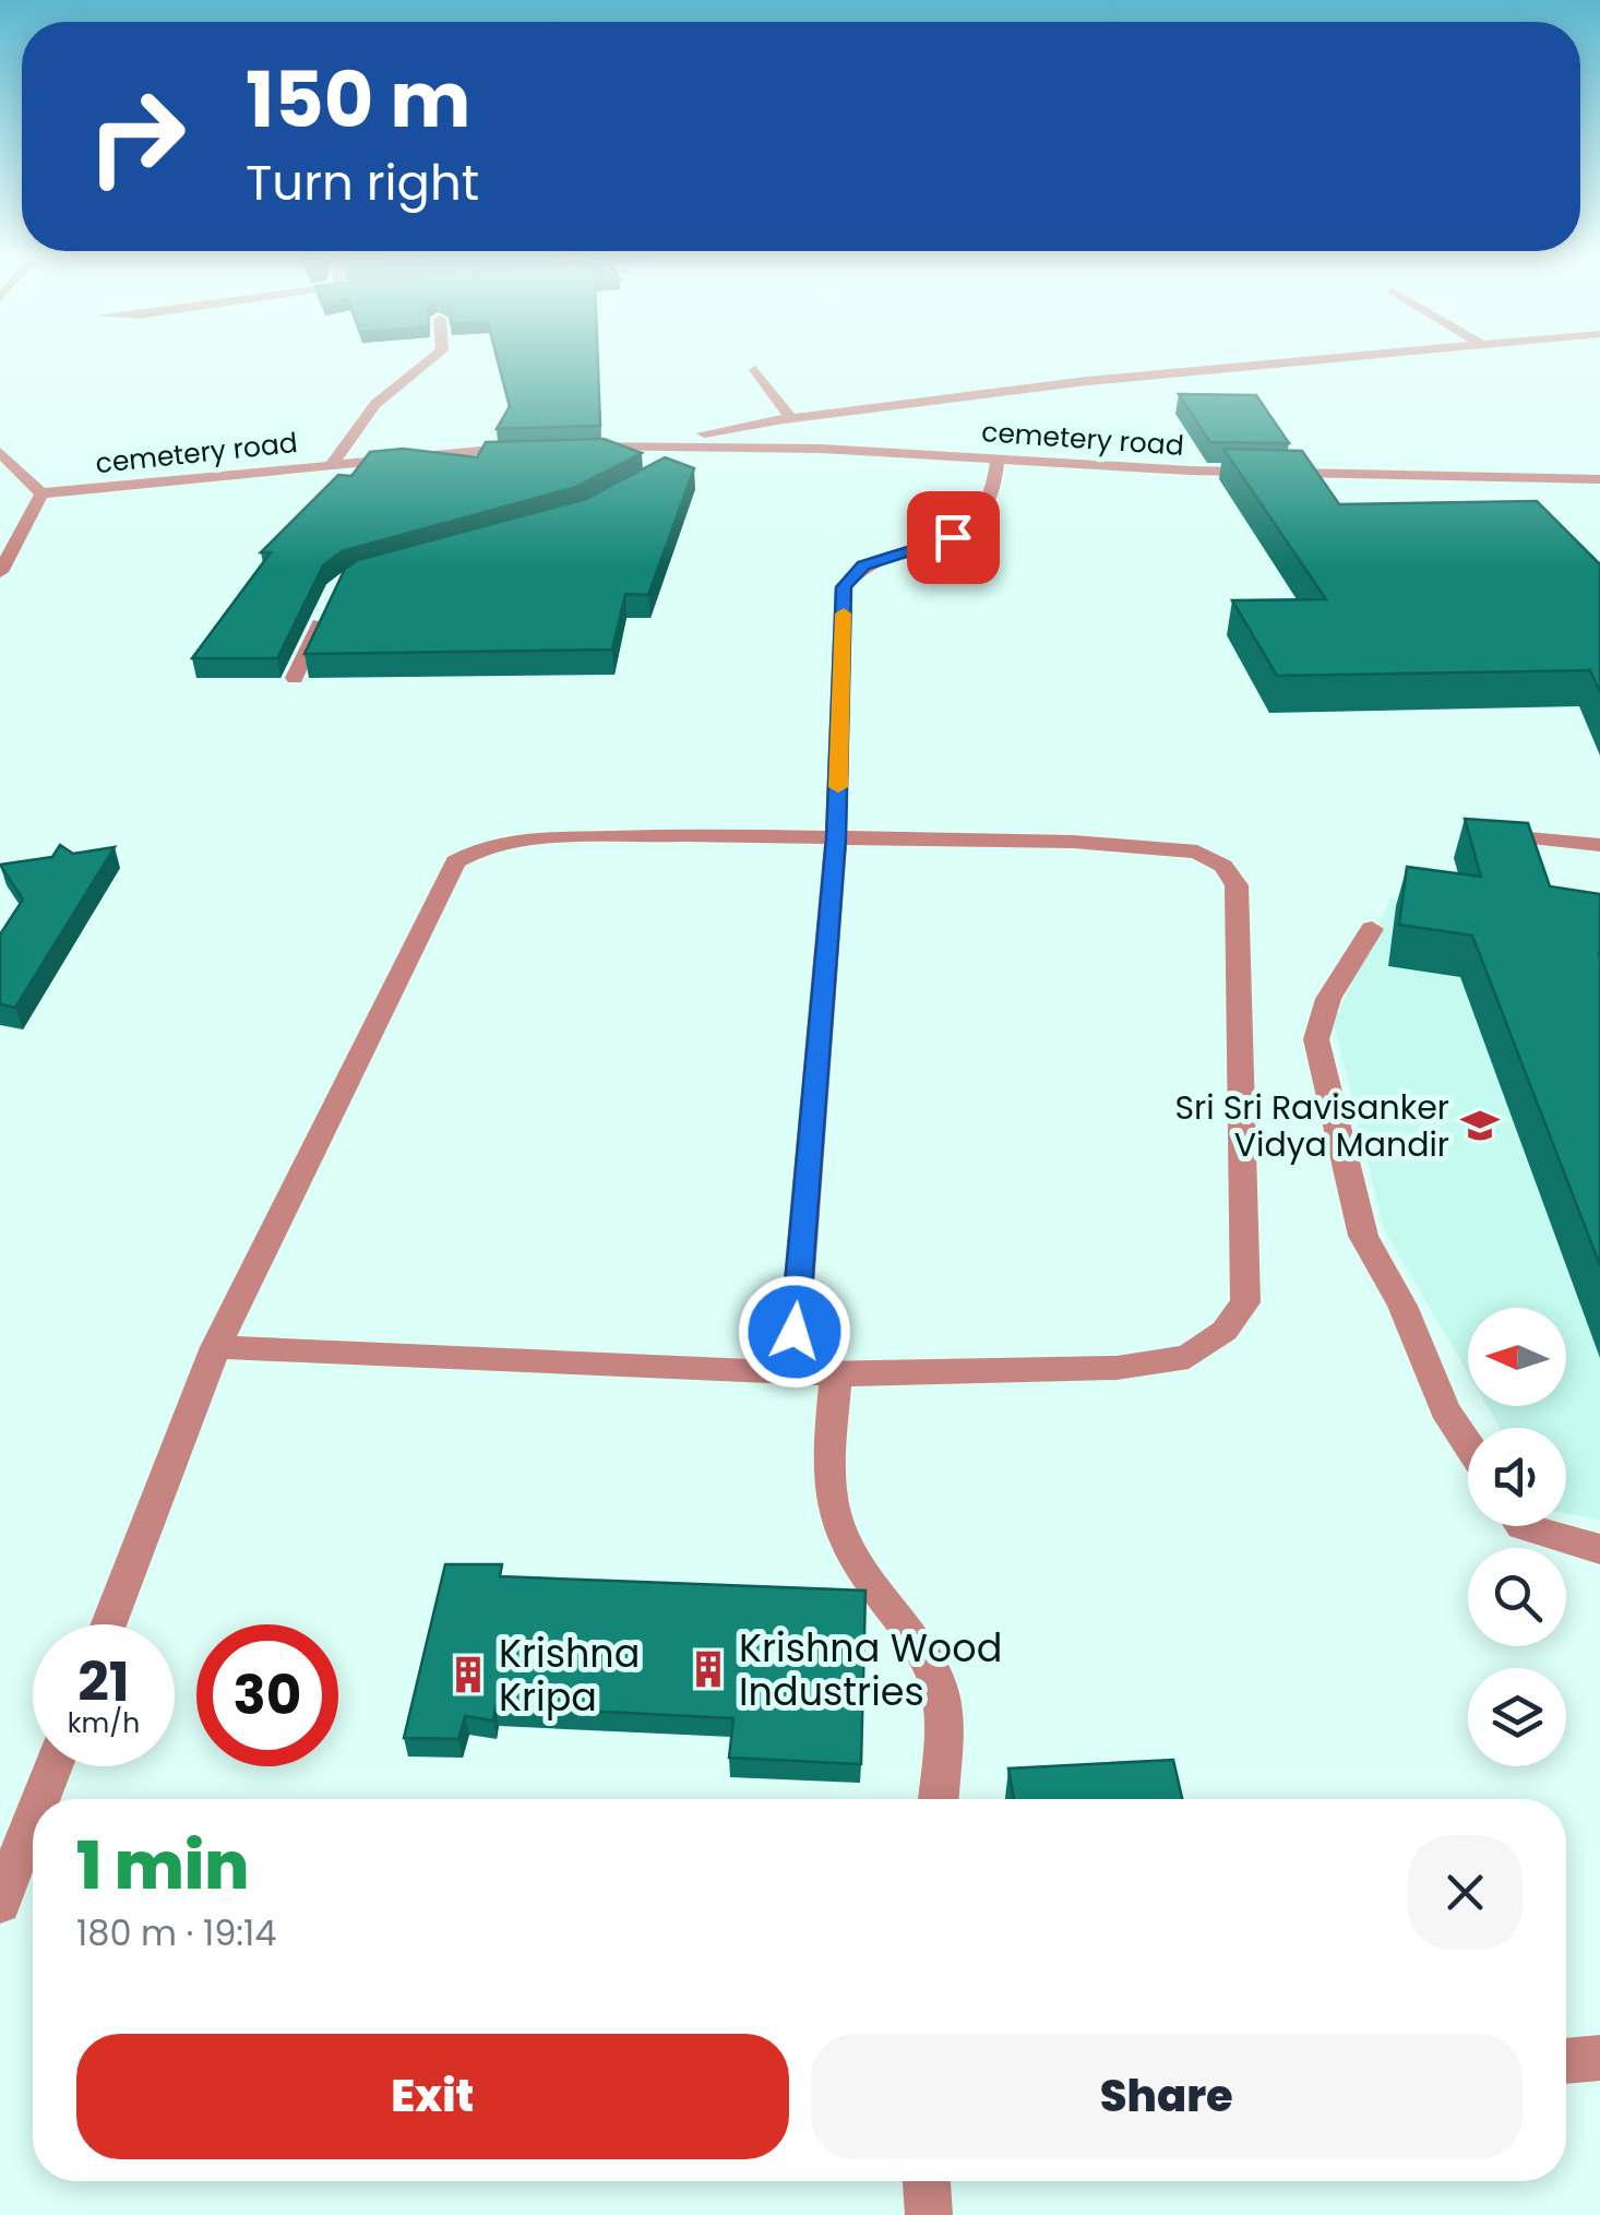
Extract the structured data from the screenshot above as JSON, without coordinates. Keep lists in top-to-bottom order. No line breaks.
{"streets":{"street":["cemetery road"]},"places":{"school or university":["Sri Sri Ravisanker Vidya Mandir"],"building":["Krishna Wood Industries","Krishna Kripa"]},"north":"left","page":{"turn":["150 m","Turn right"],"speed":"21 km/h","limit":"30","heading":["1 min","180 m · 19:14"],"buttons":["Exit","Share"]}}
